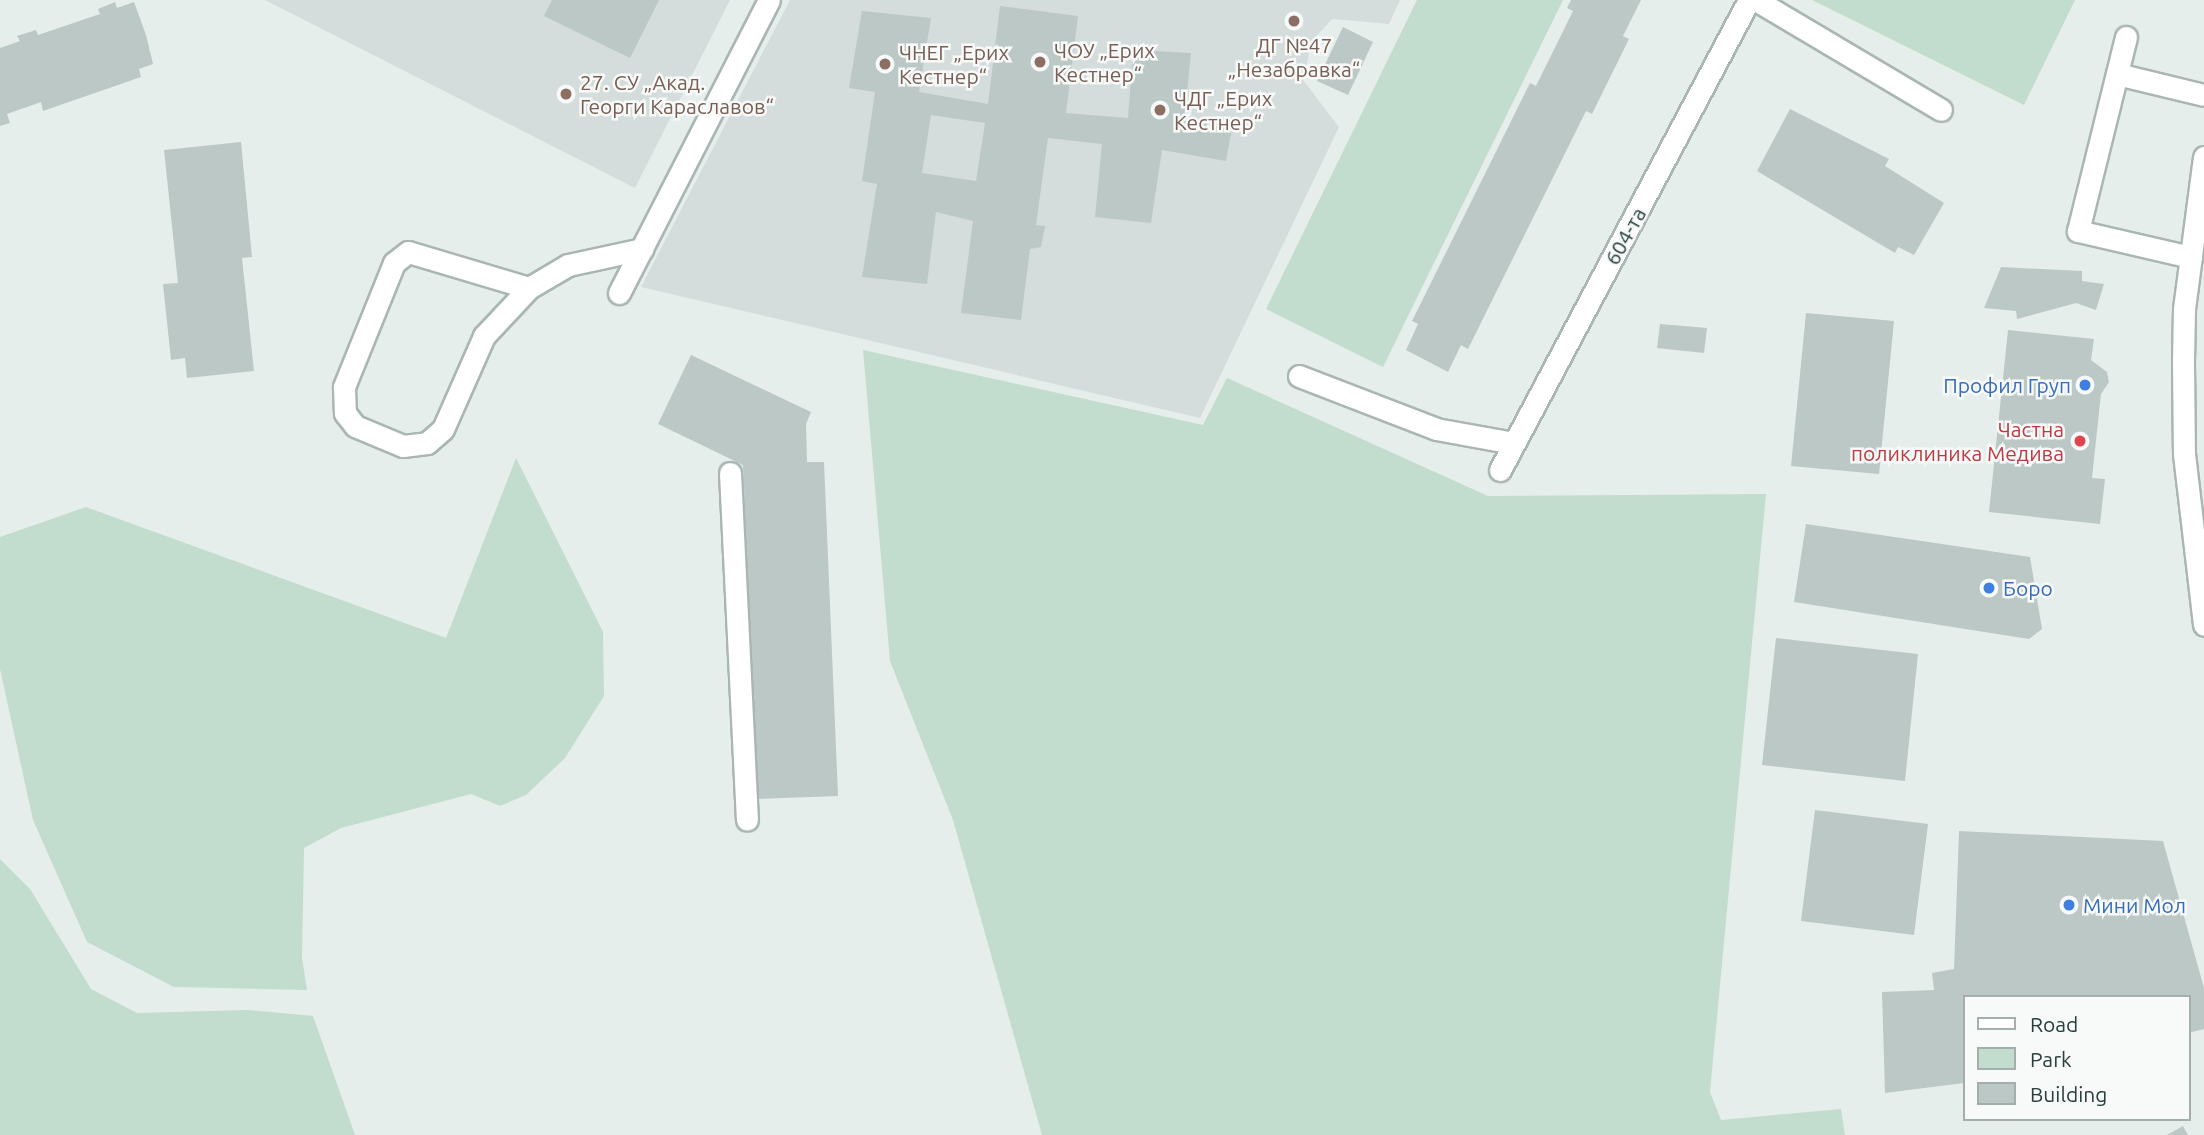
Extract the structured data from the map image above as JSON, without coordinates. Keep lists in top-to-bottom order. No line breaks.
{"streets":{"street":["604-та"]},"places":["ДГ №47 „Незабравка“","ЧОУ „Ерих Кестнер“","ЧНЕГ „Ерих Кестнер“","27. СУ „Акад. Георги Караславов“","ЧДГ „Ерих Кестнер“","Профил Груп","Частна поликлиника Медива","Боро","Мини Мол"],"legend":["Road","Park","Building"]}
